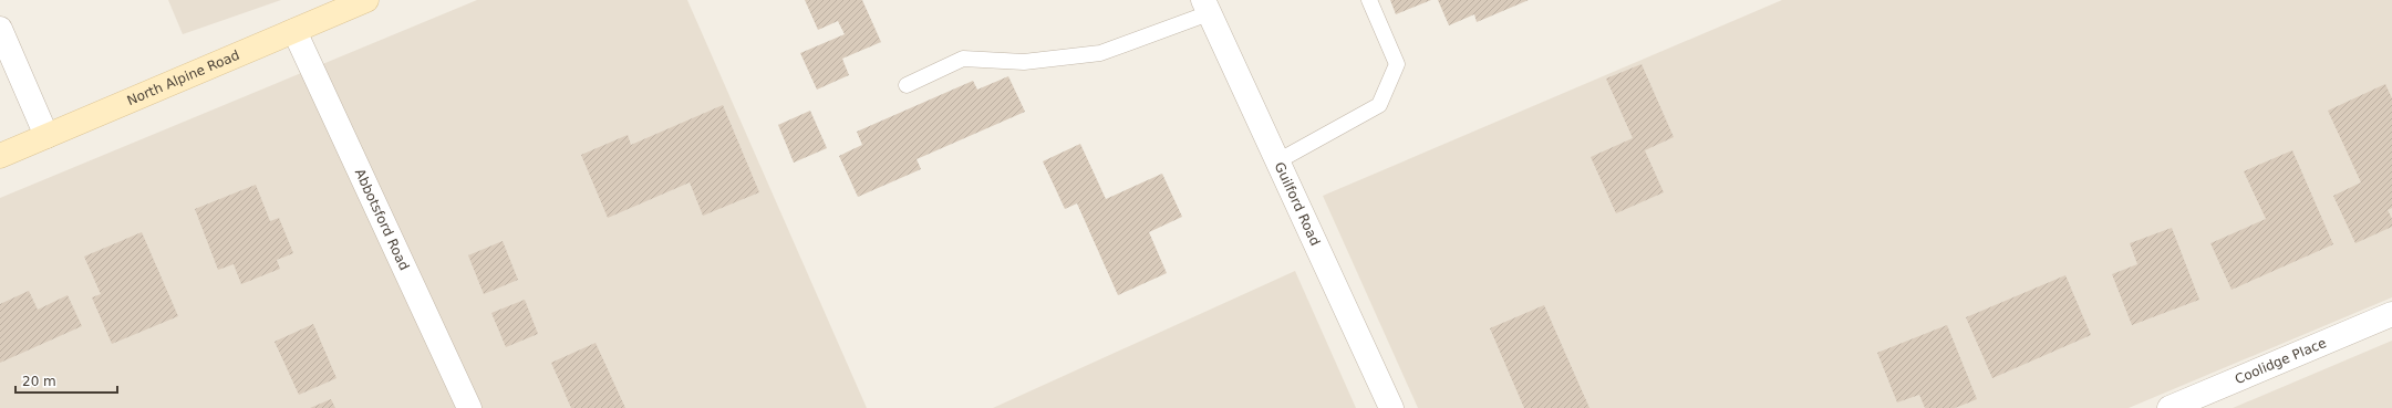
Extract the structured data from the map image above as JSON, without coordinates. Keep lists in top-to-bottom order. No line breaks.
{"streets":{"main road":["North Alpine Road"],"street":["Guilford Road","Abbotsford Road","Coolidge Place"]},"crossings":[["North Alpine Road","Abbotsford Road"]],"scale_bar":"20 m"}
